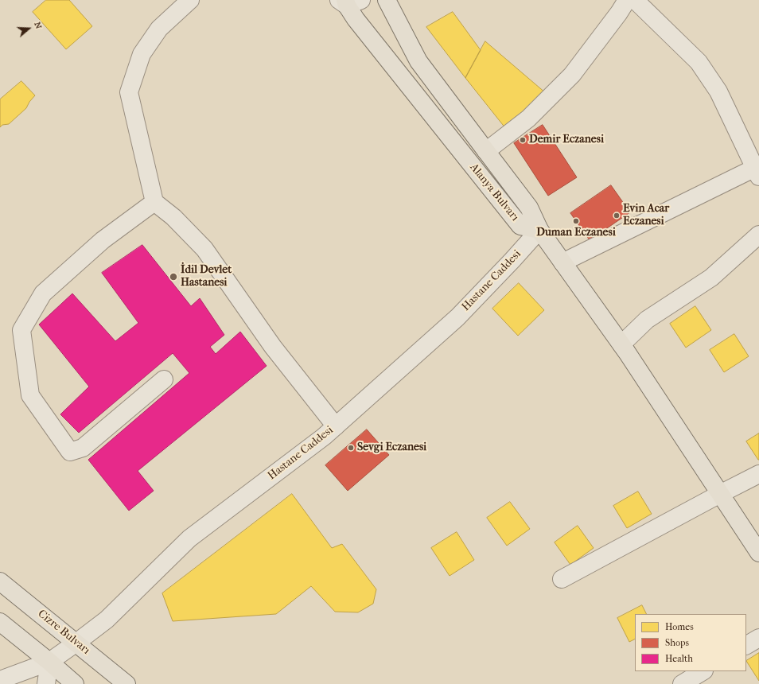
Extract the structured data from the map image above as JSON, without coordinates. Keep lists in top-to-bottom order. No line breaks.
{"streets":{"main road":["Alanya Bulvarı","Cizre Bulvarı"],"street":["Hastane Caddesi"]},"crossings":[["Alanya Bulvarı","Hastane Caddesi"],["Hastane Caddesi","Cizre Bulvarı"]],"places":["Demir Eczanesi","Evin Acar Eczanesi","Duman Eczanesi","İdil Devlet Hastanesi","Sevgi Eczanesi"],"legend":["Homes","Shops","Health"],"north":"right"}
